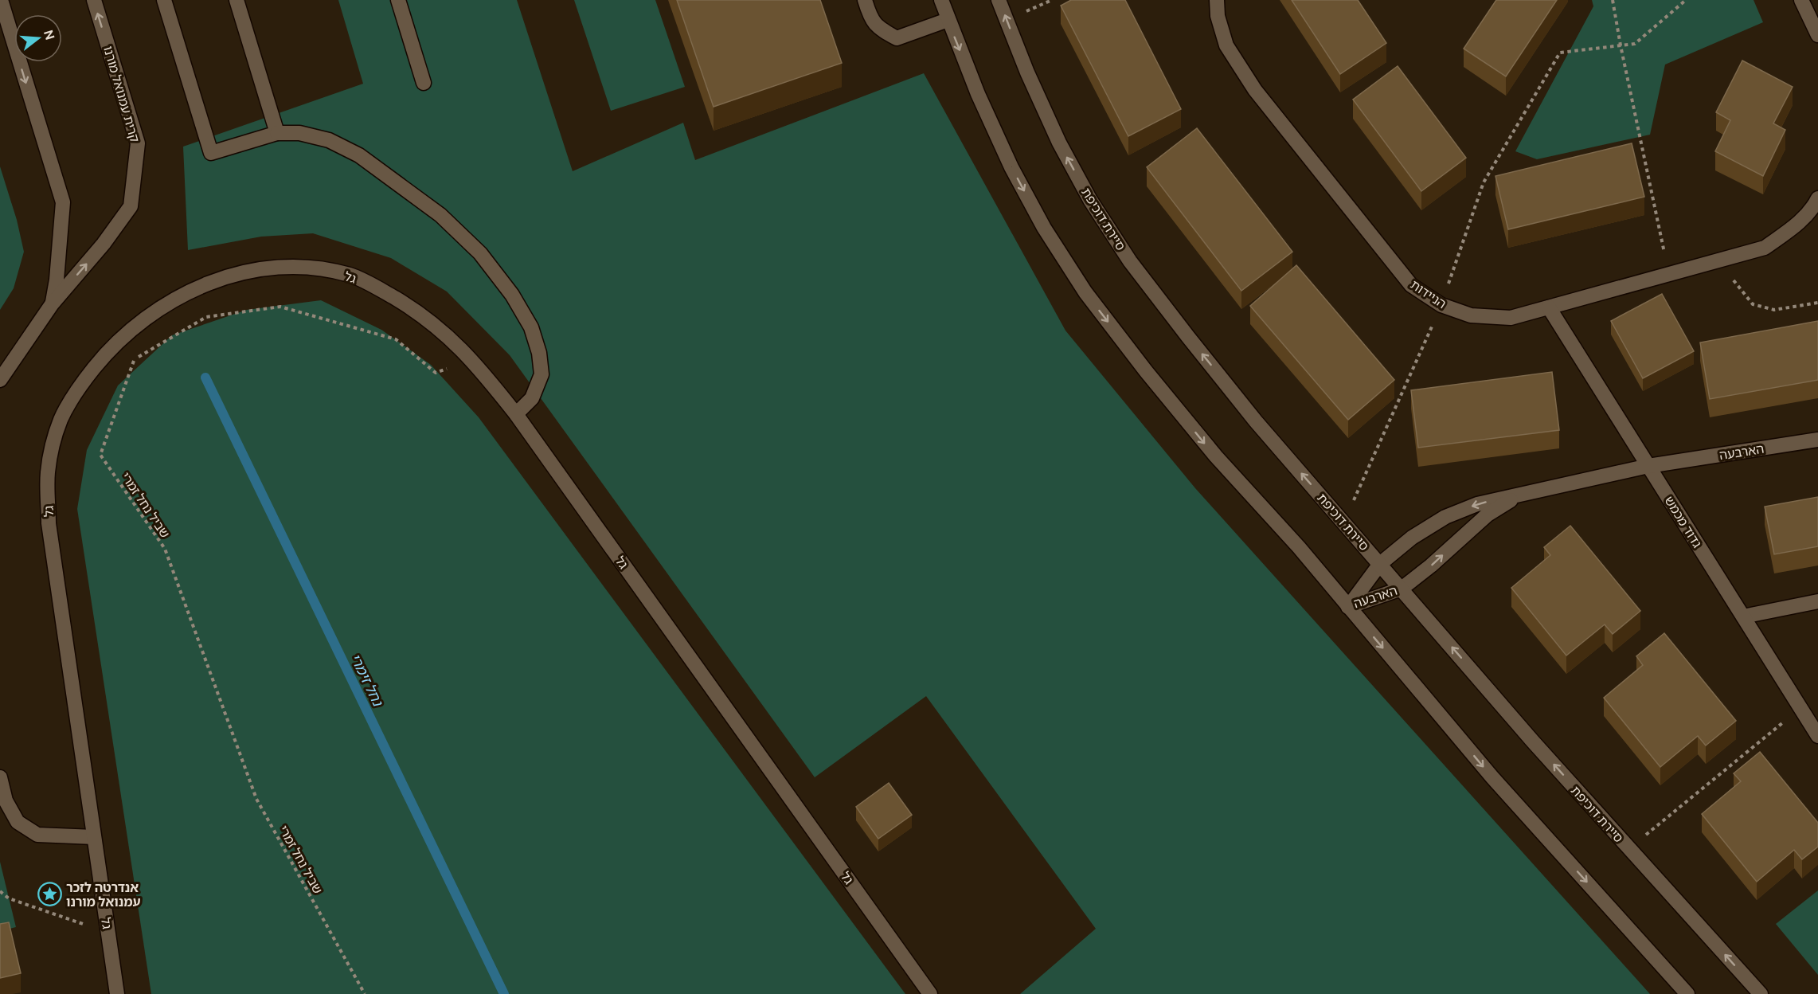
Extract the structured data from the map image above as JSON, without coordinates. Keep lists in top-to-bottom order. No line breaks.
{"streets":{"street":["קרית עמנואל מורנו","סיירת דוכיפת","גל","הניידות","הארבעה","גדוד מכמש"],"path":["שביל נחל זמרי"]},"crossings":[["סיירת דוכיפת","הארבעה"],["גל","שביל נחל זמרי"],["הניידות","גדוד מכמש"],["הארבעה","גדוד מכמש"]],"water":["נחל זימרי"],"places":{"place":["אנדרטה לזכר עמנואל מורנו"]},"north":"right"}
